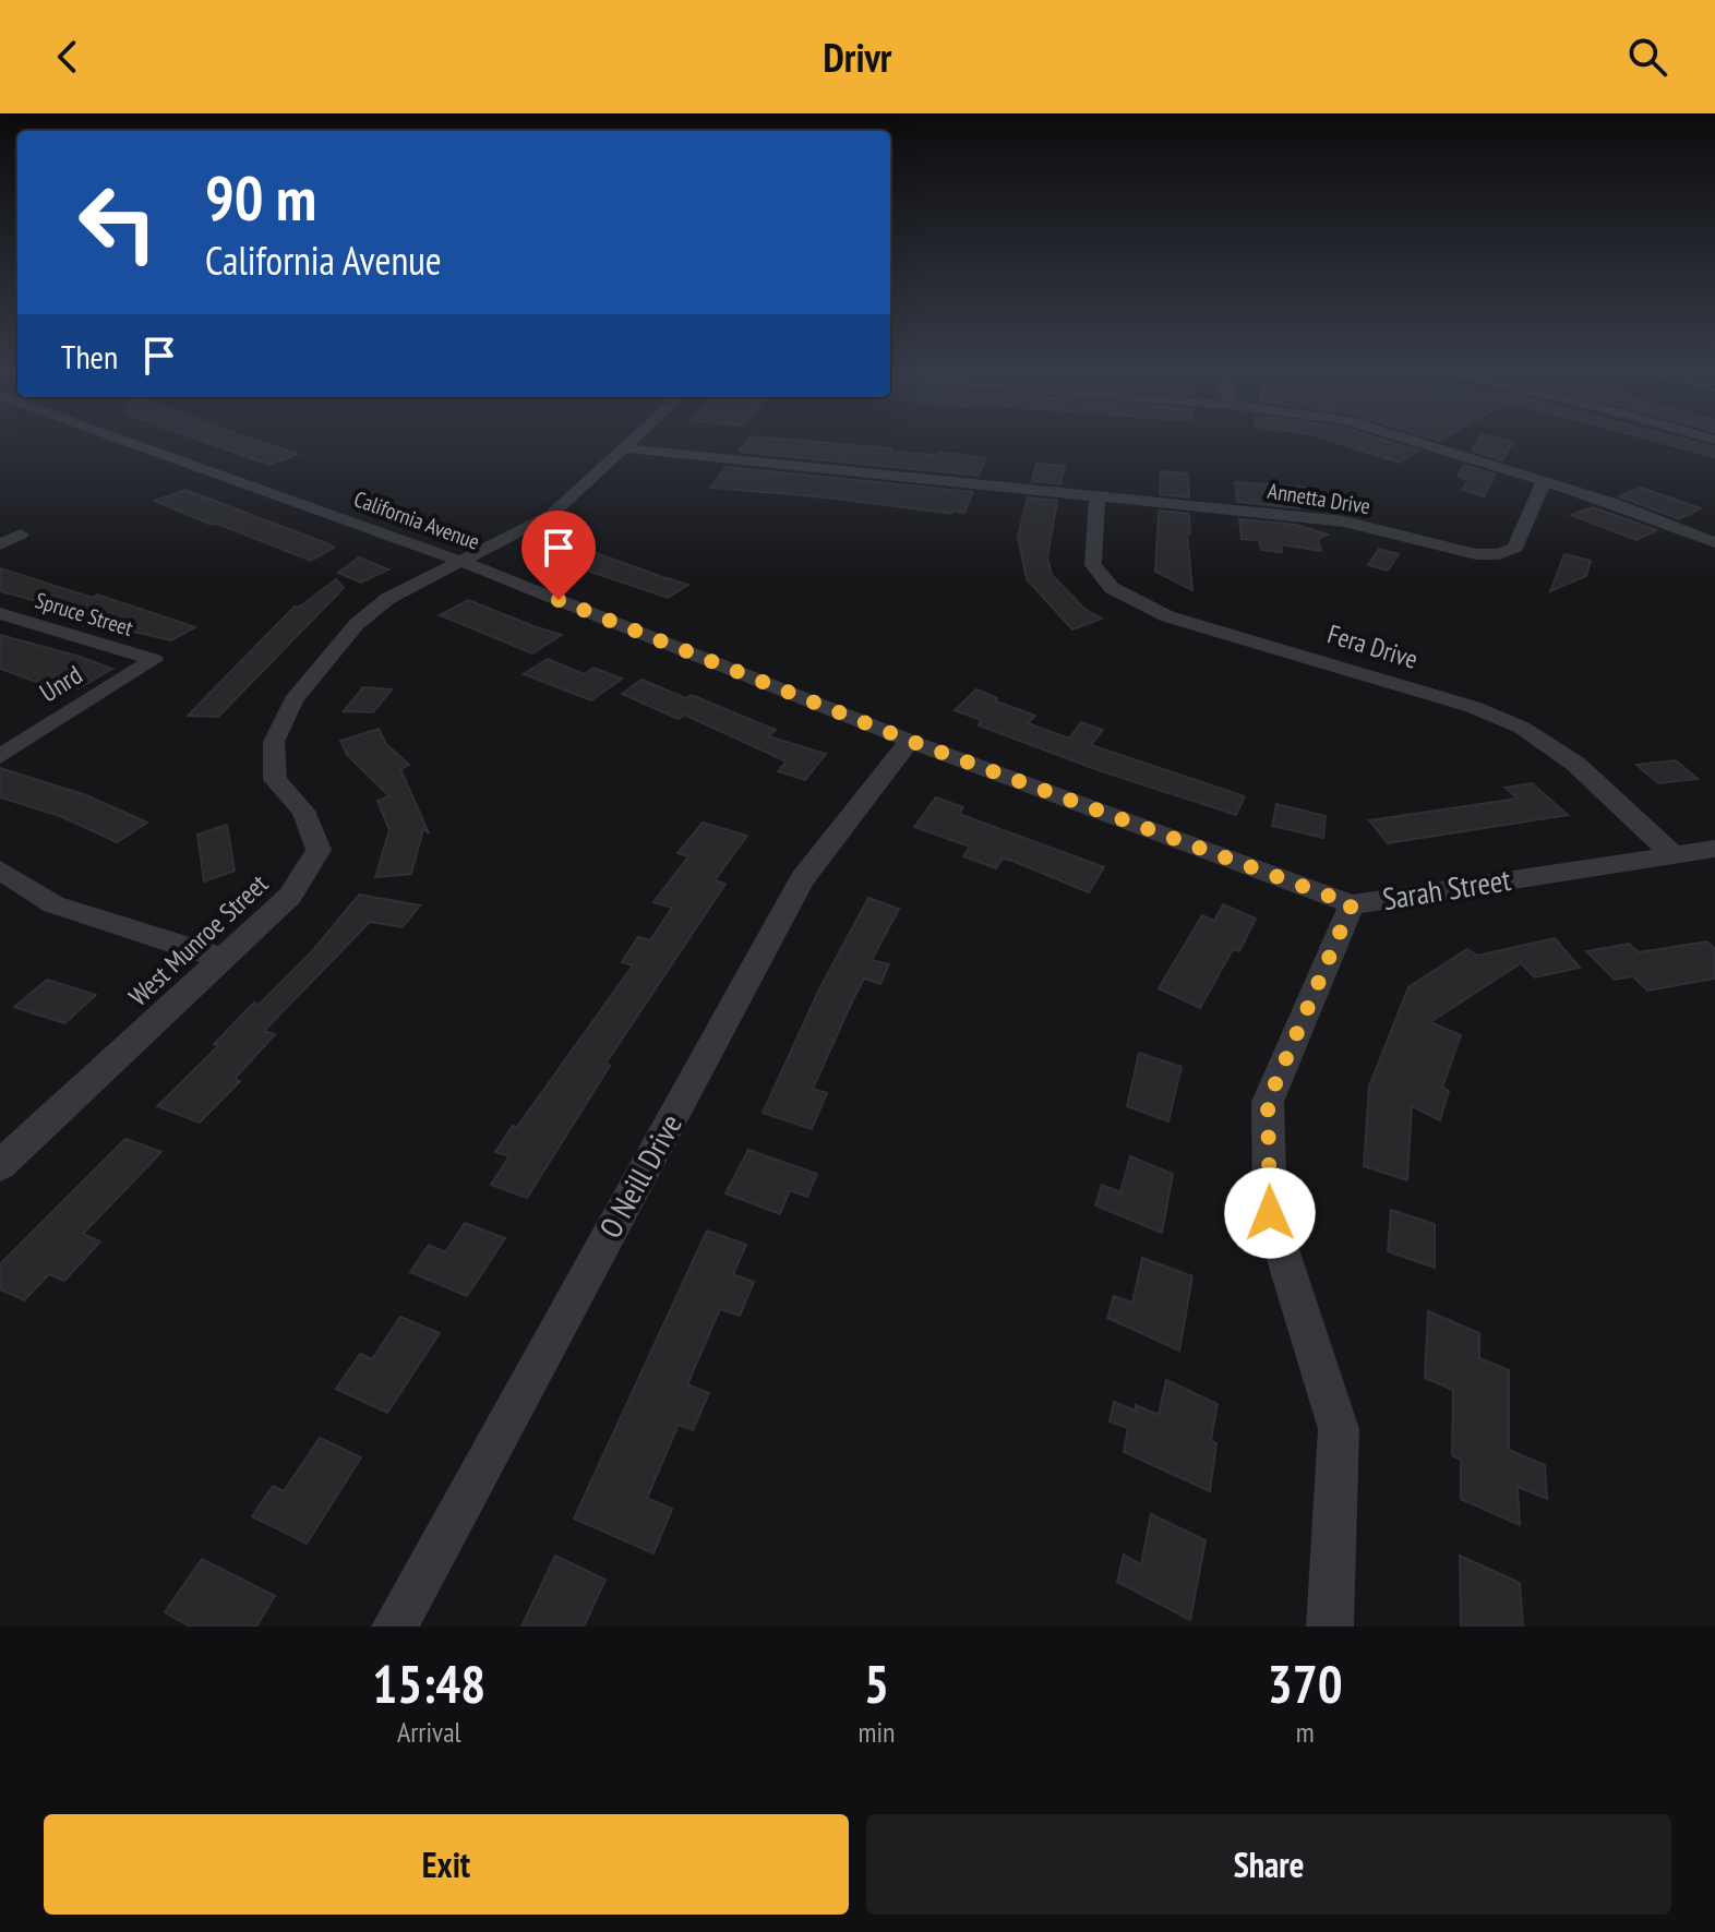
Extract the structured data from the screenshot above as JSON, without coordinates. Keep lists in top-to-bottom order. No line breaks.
{"streets":{"street":["Annetta Drive","California Avenue","Spruce Street","Fera Drive","Unrd","Sarah Street","West Munroe Street","O Neill Drive"]},"crossings":[["Annetta Drive","Fera Drive"],["Annetta Drive","West Munroe Street"],["California Avenue","Sarah Street"],["California Avenue","West Munroe Street"],["California Avenue","O Neill Drive"],["Spruce Street","Unrd"],["Fera Drive","Sarah Street"]],"page":{"header":"Drivr","turn":["90 m","California Avenue"],"then":"Then","eta":["15:48","Arrival","5","min","370","m"],"buttons":["Exit","Share"]}}
